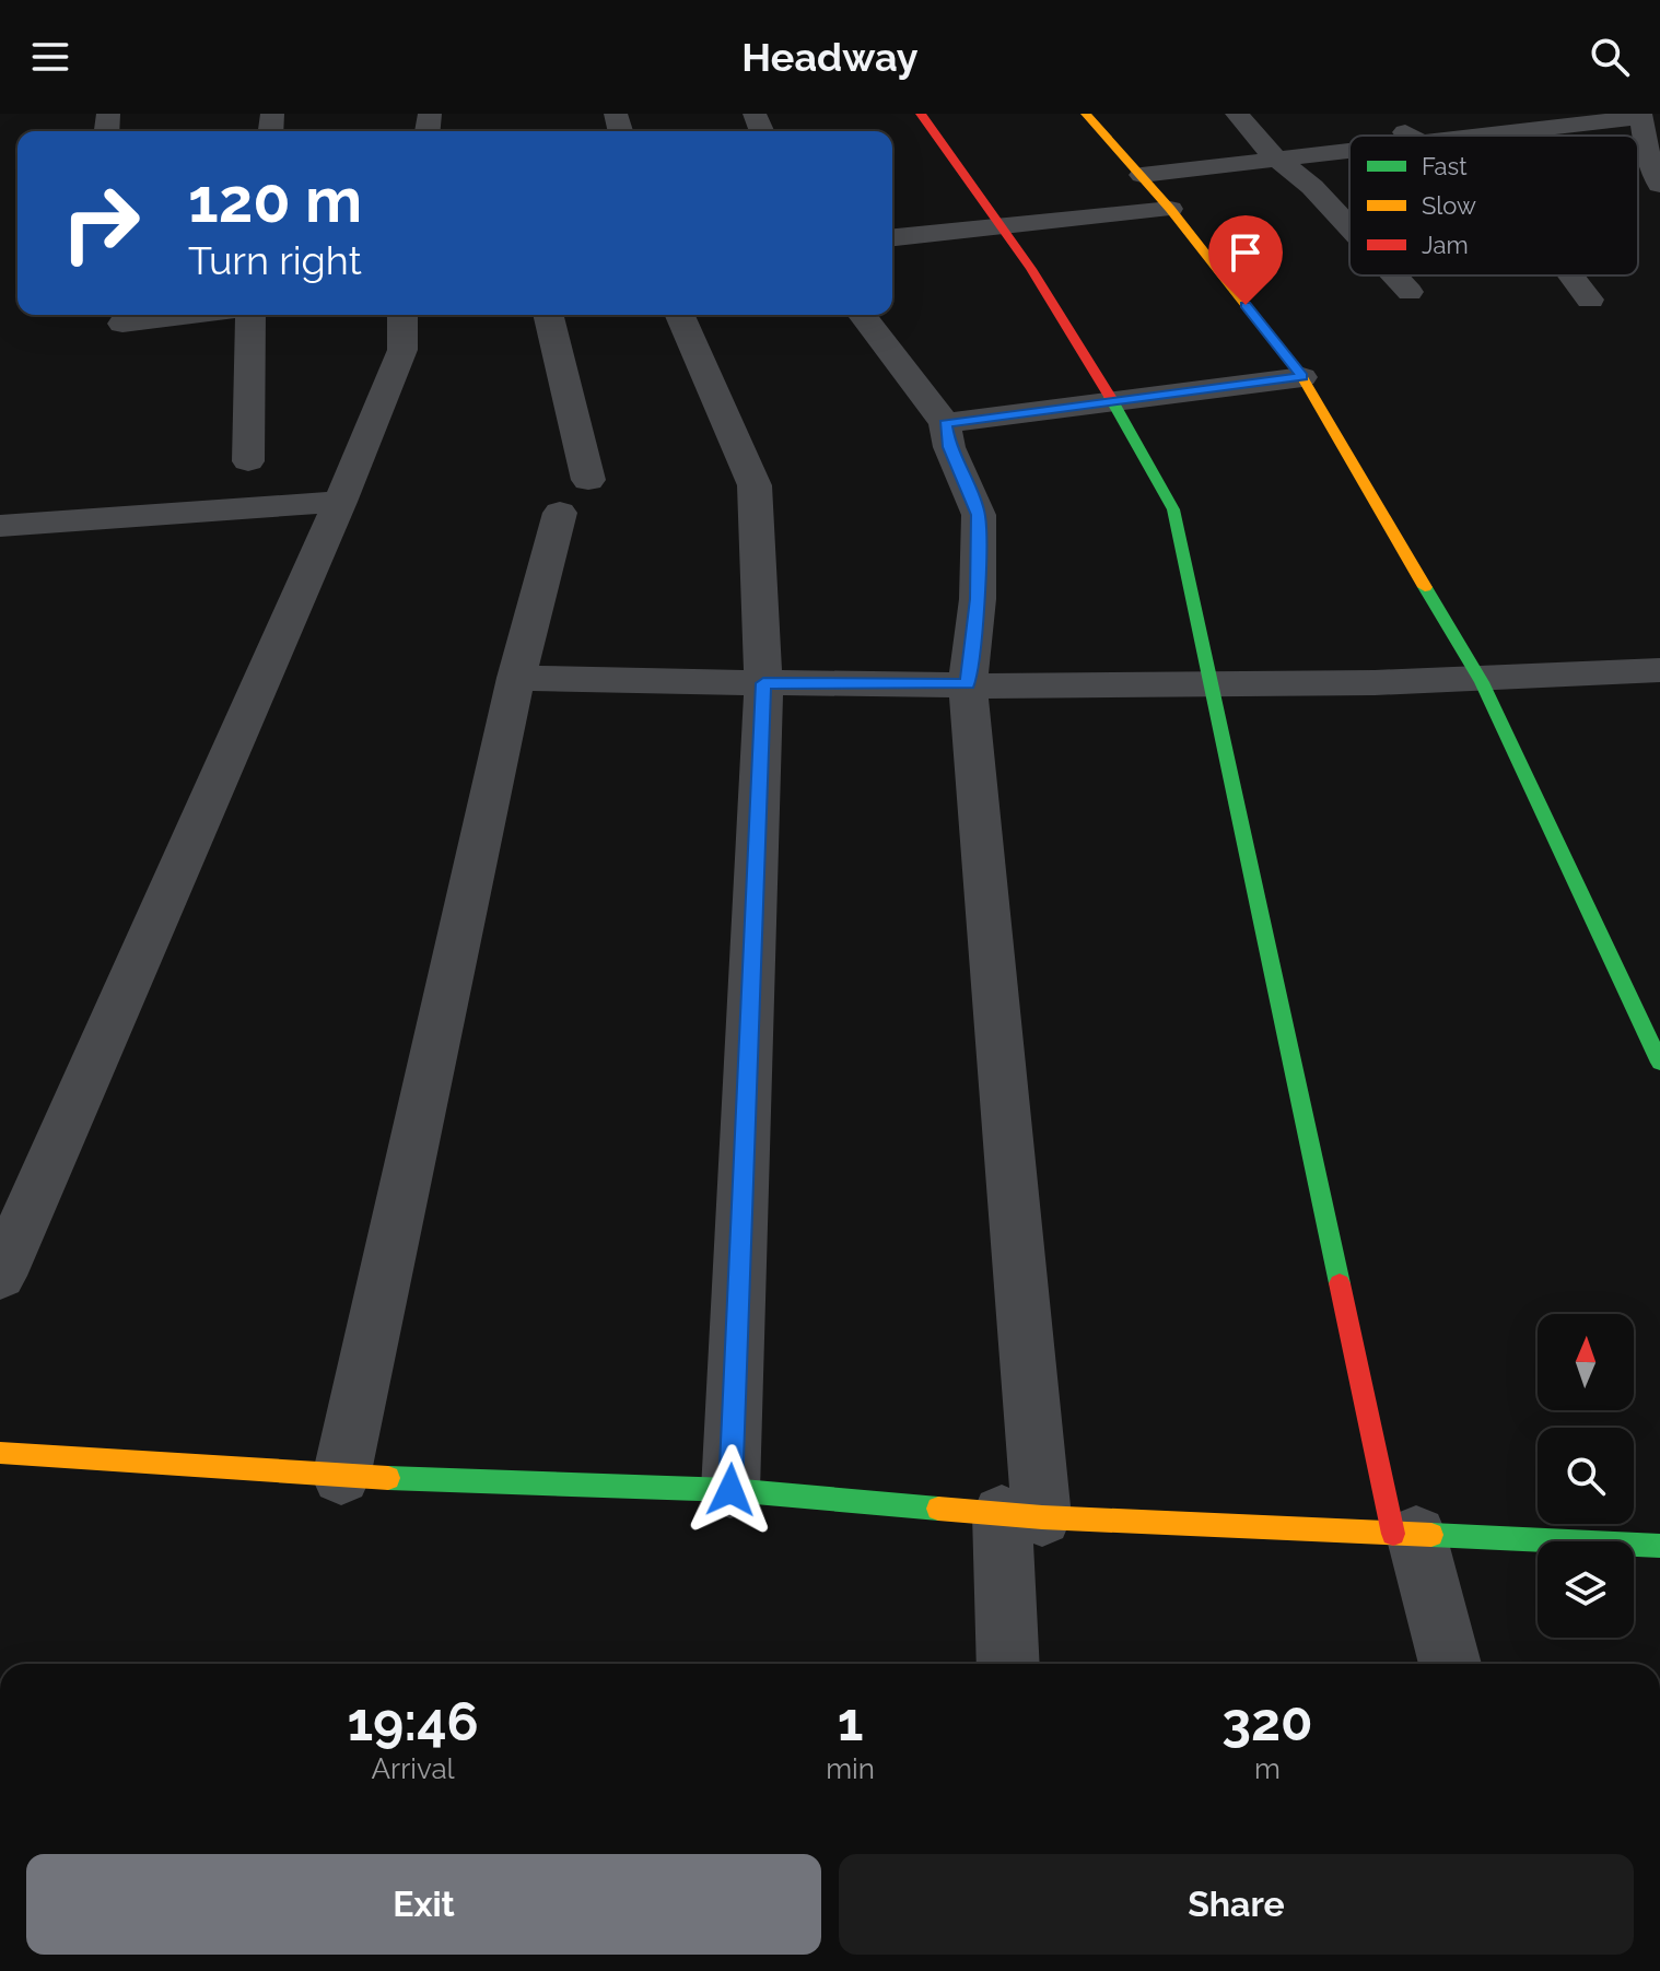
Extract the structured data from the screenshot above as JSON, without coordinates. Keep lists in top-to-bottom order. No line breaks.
{"legend":["Fast","Slow","Jam"],"north":"top","page":{"header":"Headway","turn":["120 m","Turn right"],"eta":["19:46","Arrival","1","min","320","m"],"buttons":["Exit","Share"]}}
